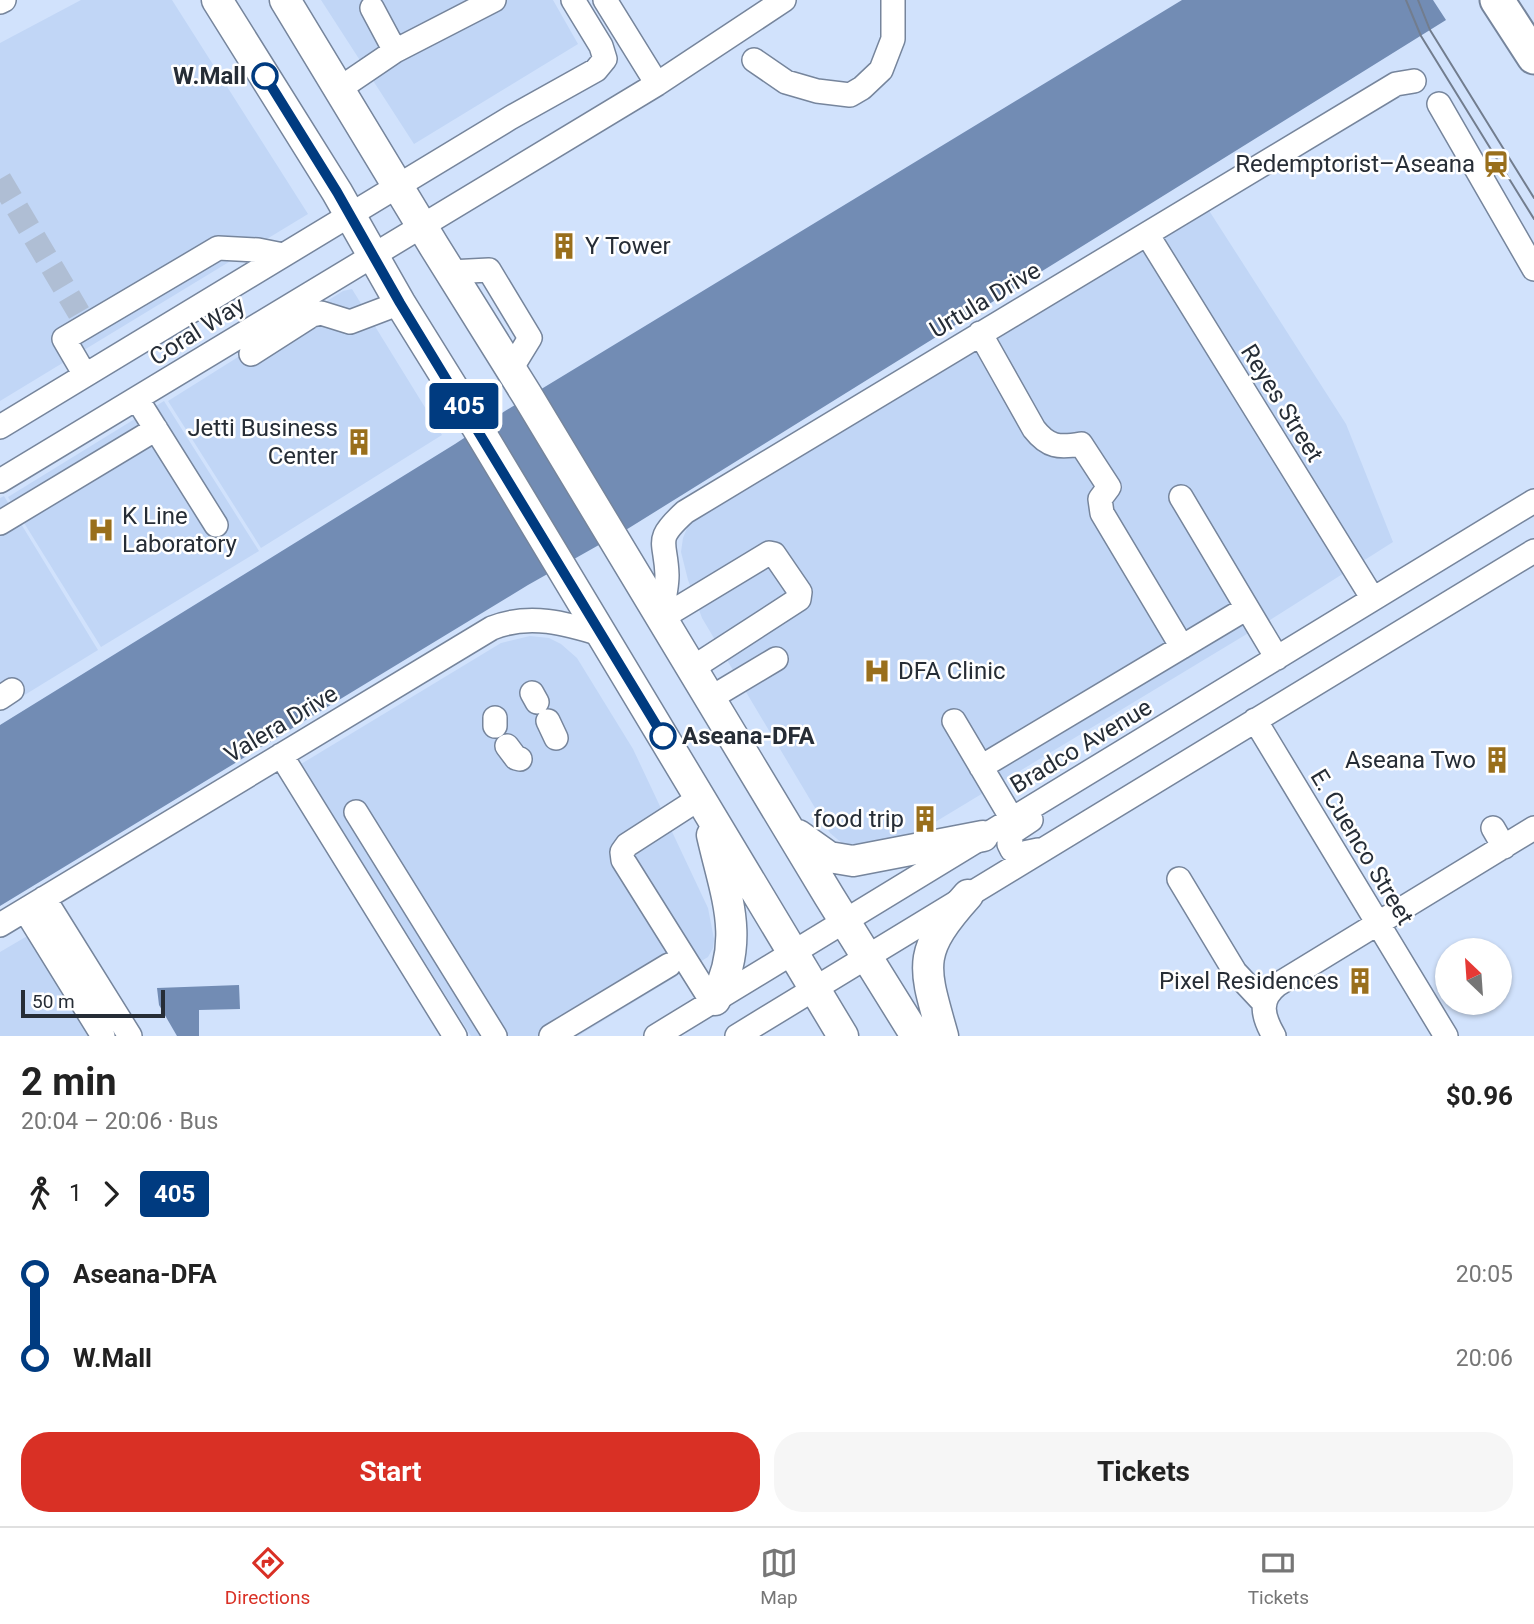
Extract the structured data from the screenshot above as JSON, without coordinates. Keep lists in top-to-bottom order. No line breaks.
{"streets":{"street":["Urtula Drive","Coral Way","Reyes Street","Valera Drive","Bradco Avenue","E. Cuenco Street"]},"crossings":[["Urtula Drive","Reyes Street"],["Reyes Street","Bradco Avenue"]],"places":{"other":["W.Mall","Aseana-DFA"],"station":["Redemptorist–Aseana"],"building":["Y Tower","Jetti Business Center","Aseana Two","food trip","Pixel Residences"],"hospital":["K Line Laboratory","DFA Clinic"]},"lines":["bus line 405"],"scale_bar":"50 m","north":"top left","page":{"on_map":"405","scale":"50 m","heading":["2 min","20:04 – 20:06 · Bus","$0.96"],"legs":["1","405"],"list":[{"name":"Aseana-DFA","value":"20:05"},{"name":"W.Mall","value":"20:06"}],"buttons":["Start","Tickets"],"tabs":["Directions","Map","Tickets"]}}
